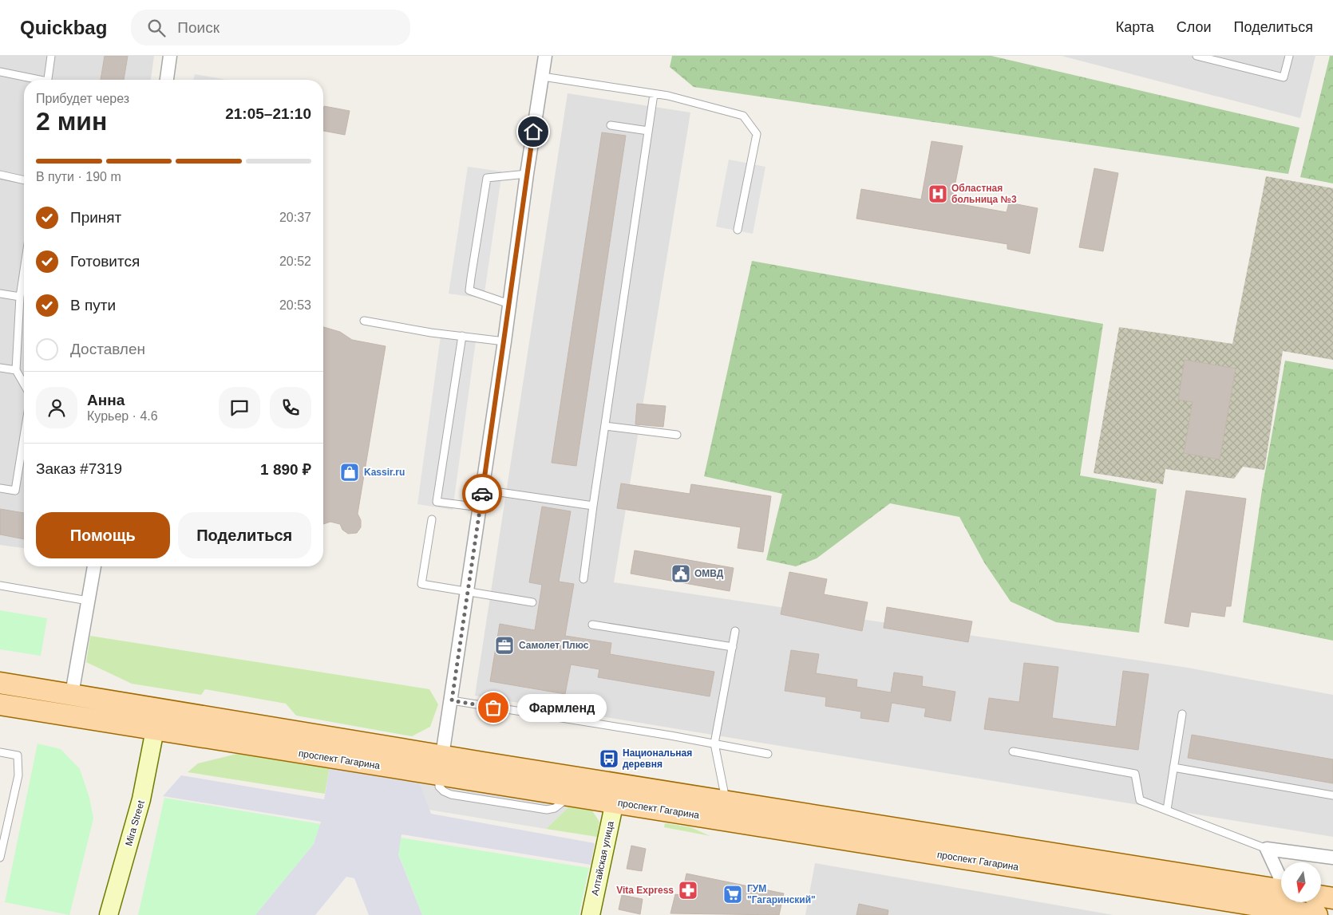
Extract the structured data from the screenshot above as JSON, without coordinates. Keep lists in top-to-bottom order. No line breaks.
{"streets":{"main road":["проспект Гагарина","Mira Street","Алтайская улица"]},"crossings":[["проспект Гагарина","Mira Street"],["проспект Гагарина","Алтайская улица"]],"places":{"hospital":["Областная больница №3"],"shop":["Kassir.ru"],"public building":["ОМВД"],"office":["Самолет Плюс"],"other":["Фармленд"],"bus stop":["Национальная деревня"],"pharmacy":["Vita Express"],"supermarket":["ГУМ \"Гагаринский\""]},"north":"bottom","page":{"header":"Quickbag","search":"Поиск","nav":["Карта","Слои","Поделиться"],"heading":["2 мин","Прибудет через","21:05–21:10"],"panel":["Анна","Курьер · 4.6","Заказ #7319","1 890 ₽"],"bar":"В пути · 190 m","list":[["Принят","20:37"],["Готовится","20:52"],["В пути","20:53"],"Доставлен"],"buttons":["Помощь","Поделиться"],"bubble":"Фармленд"}}
